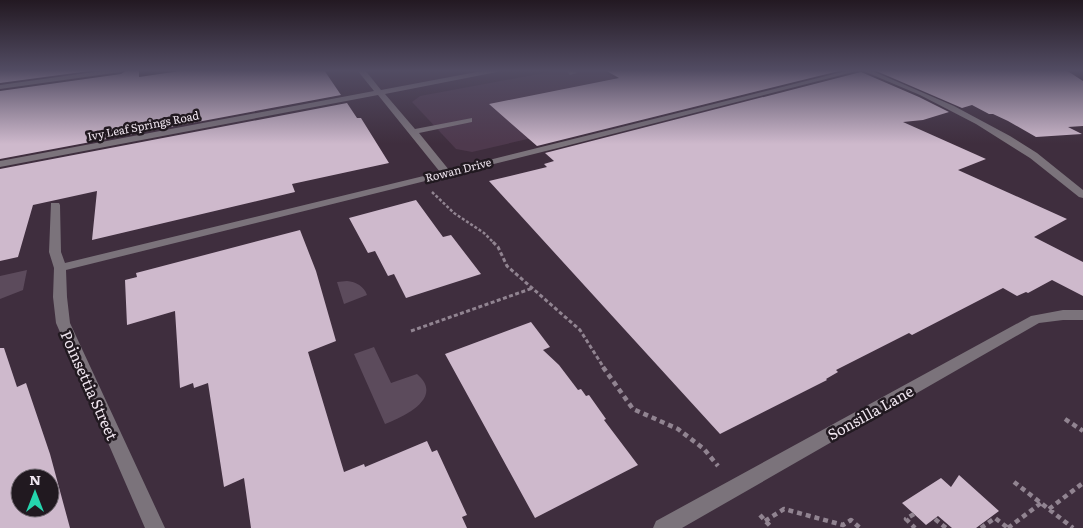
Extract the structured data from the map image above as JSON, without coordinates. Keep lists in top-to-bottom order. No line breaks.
{"streets":{"street":["Ivy Leaf Springs Road","Rowan Drive","Poinsettia Street","Sonsilla Lane"]},"crossings":[["Rowan Drive","Poinsettia Street"]],"north":"top"}
